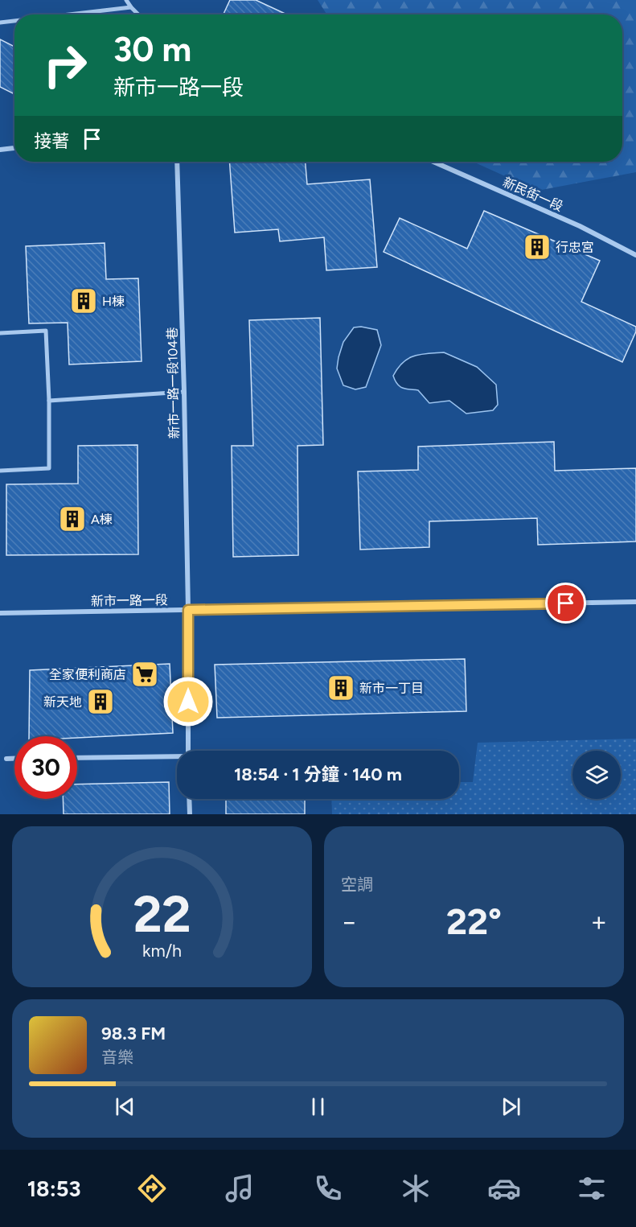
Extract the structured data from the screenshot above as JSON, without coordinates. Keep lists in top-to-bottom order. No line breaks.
{"streets":{"street":["新民街一段","新市一路一段104巷","新市一路一段"]},"crossings":[["新市一路一段104巷","新市一路一段"]],"places":{"building":["行忠宮","H棟","A棟","新市一丁目","新天地"],"supermarket":["全家便利商店"]},"page":{"turn":["30 m","新市一路一段"],"then":"接著","limit":"30","trip":"18:54 · 1 分鐘 · 140 m","tile":"空調","heat":["−","22°","+"],"song":["98.3 FM","音樂"],"tabs":"18:53","gauge":["22","km/h"]}}
